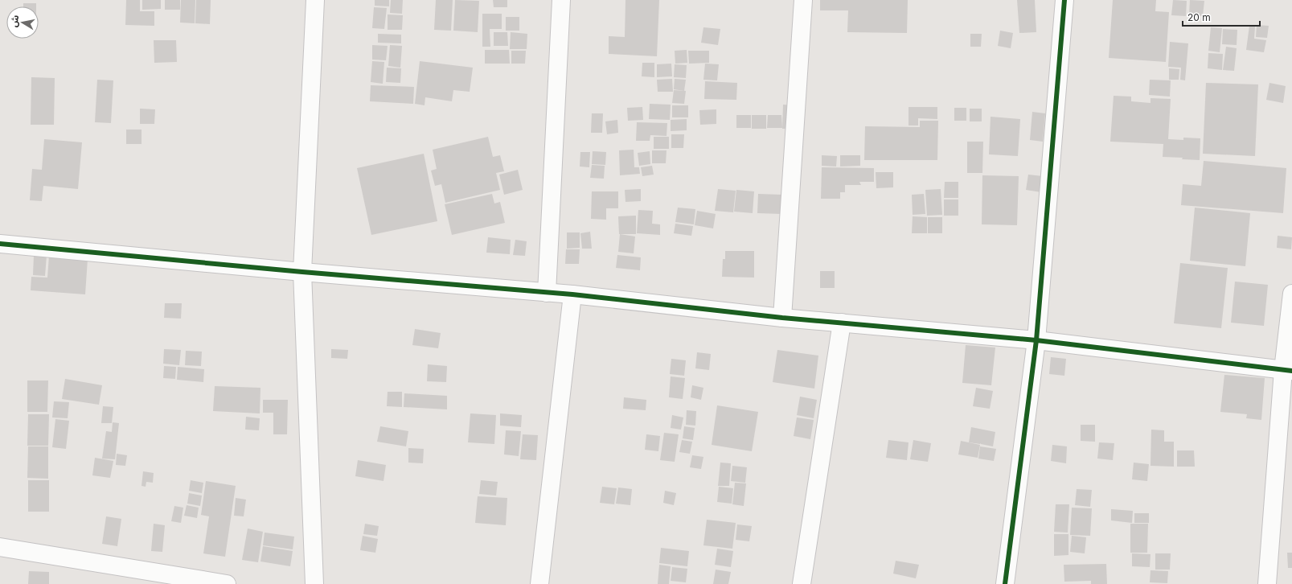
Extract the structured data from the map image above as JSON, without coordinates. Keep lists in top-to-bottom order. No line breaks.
{"scale_bar":"20 m","north":"left"}
